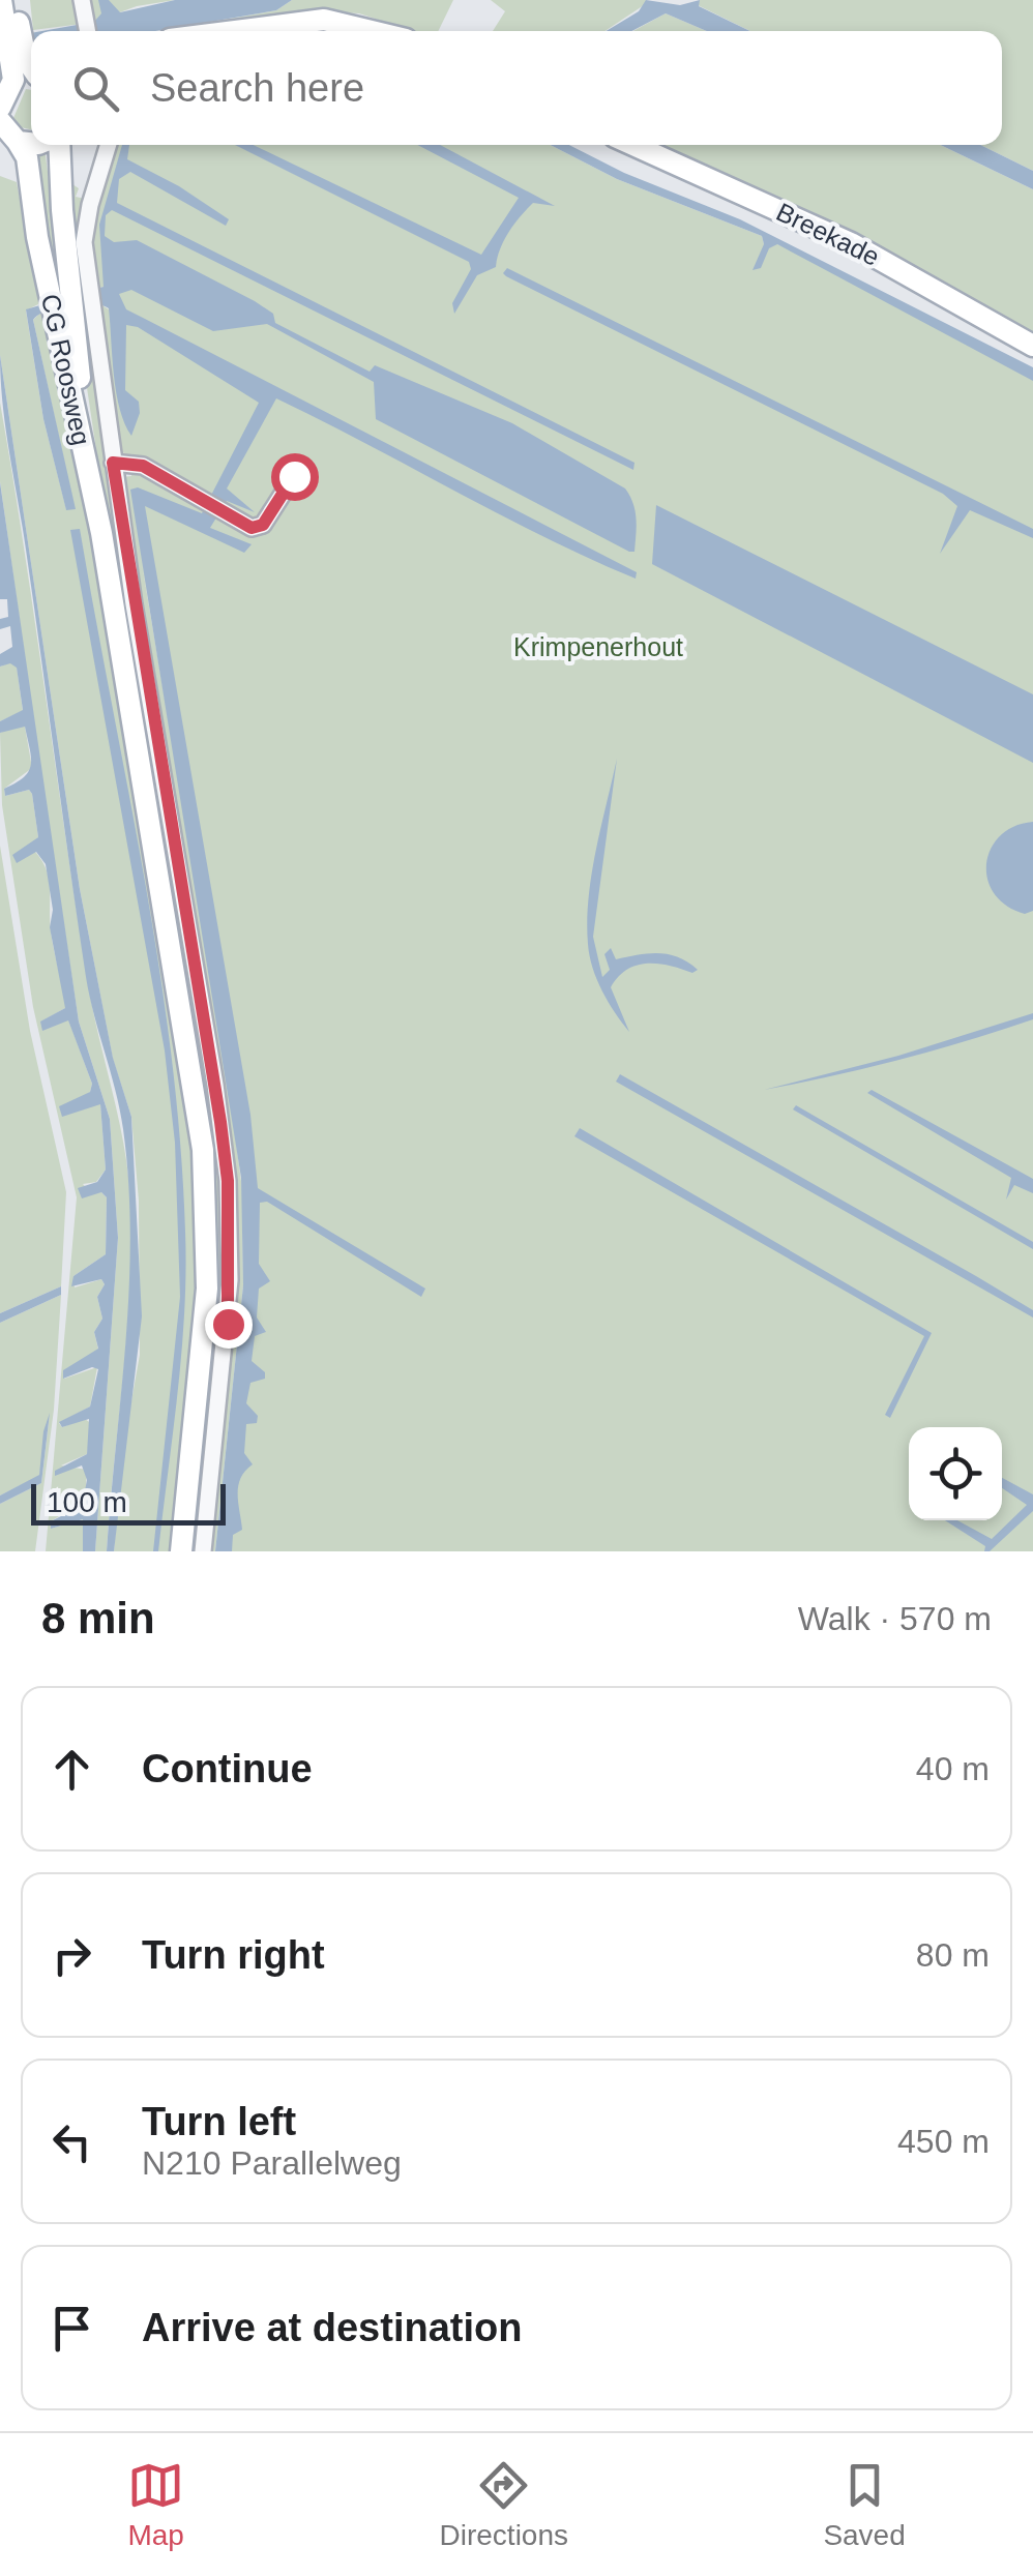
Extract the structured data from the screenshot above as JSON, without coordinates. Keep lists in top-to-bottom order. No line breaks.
{"streets":{"main road":["Breekade","CG Roosweg"]},"parks":["Krimpenerhout"],"scale_bar":"100 m","page":{"search":"Search here","scale":"100 m","heading":["8 min","Walk · 570 m"],"list":[["Continue","40 m"],["Turn right","80 m"],["Turn left","N210 Parallelweg","450 m"],"Arrive at destination"],"nav":["Map","Directions","Saved"]}}
